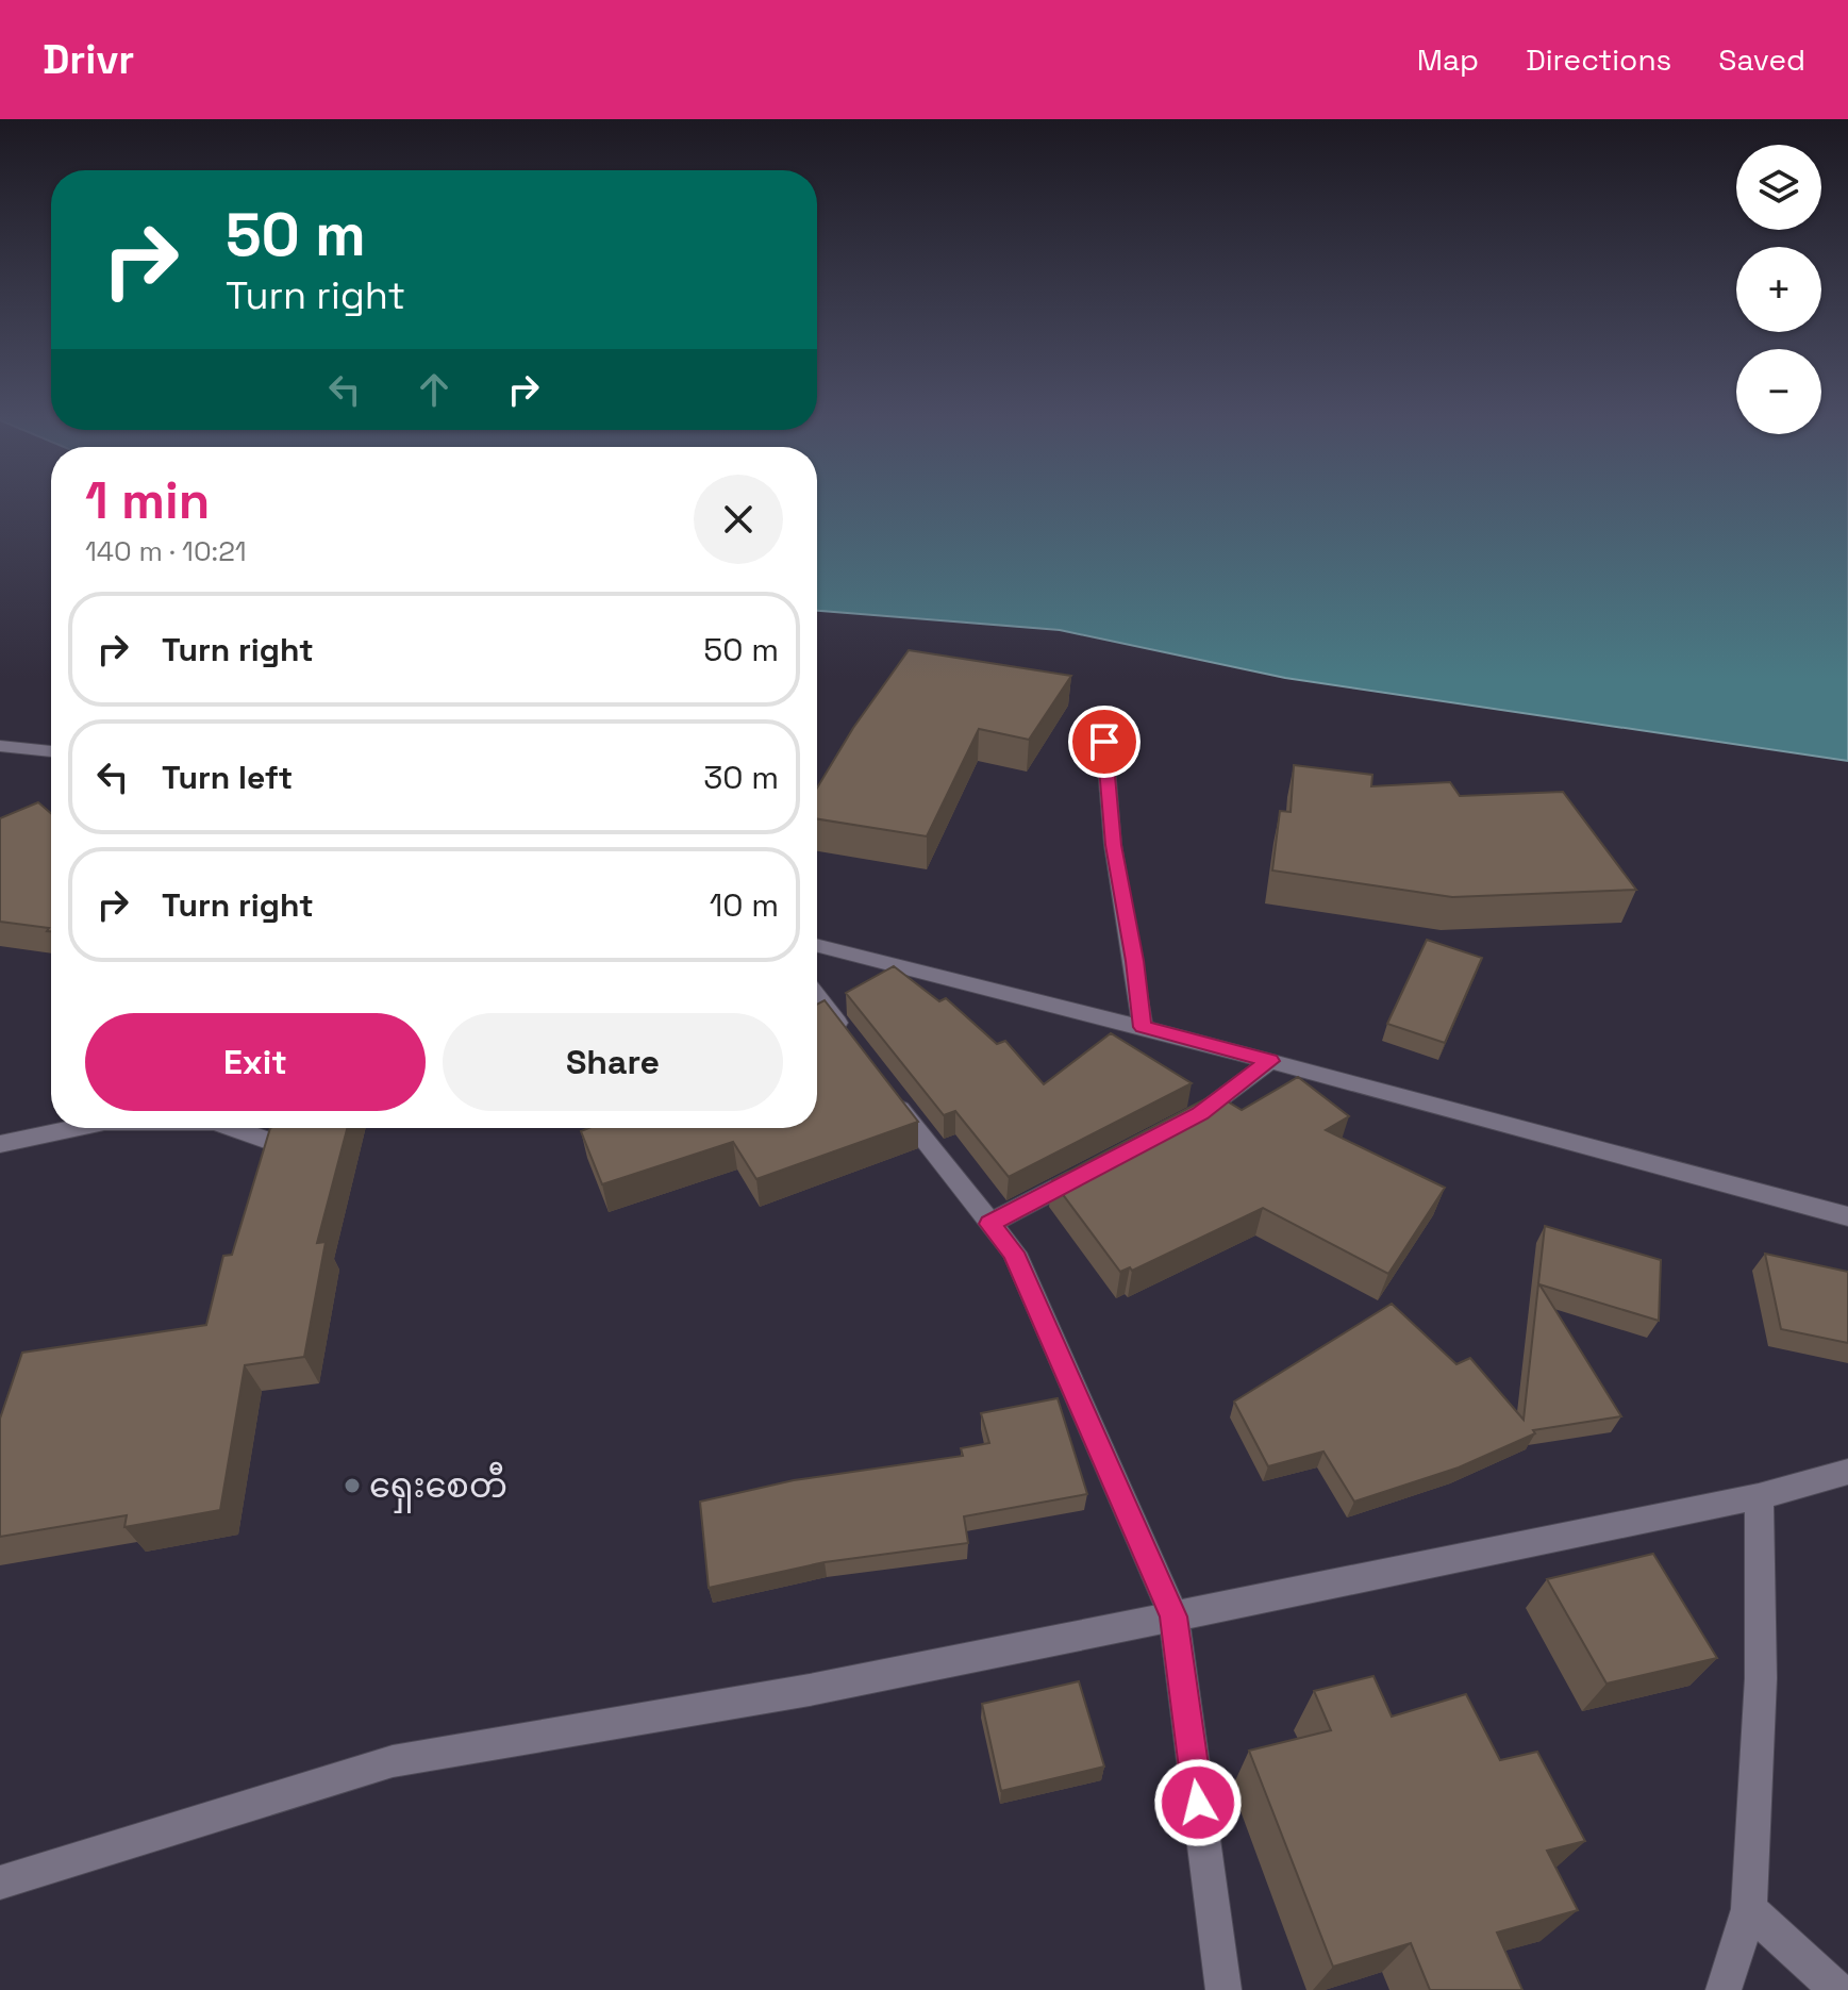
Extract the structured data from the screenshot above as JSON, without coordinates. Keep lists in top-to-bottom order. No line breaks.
{"places":["ရှေးစေတီ"],"page":{"header":"Drivr","nav":["Map","Directions","Saved"],"map_buttons":["+","−"],"turn":["50 m","Turn right"],"heading":["1 min","140 m · 10:21"],"list":[{"name":"Turn right","value":"50 m"},{"name":"Turn left","value":"30 m"},{"name":"Turn right","value":"10 m"}],"buttons":["Exit","Share"]}}
